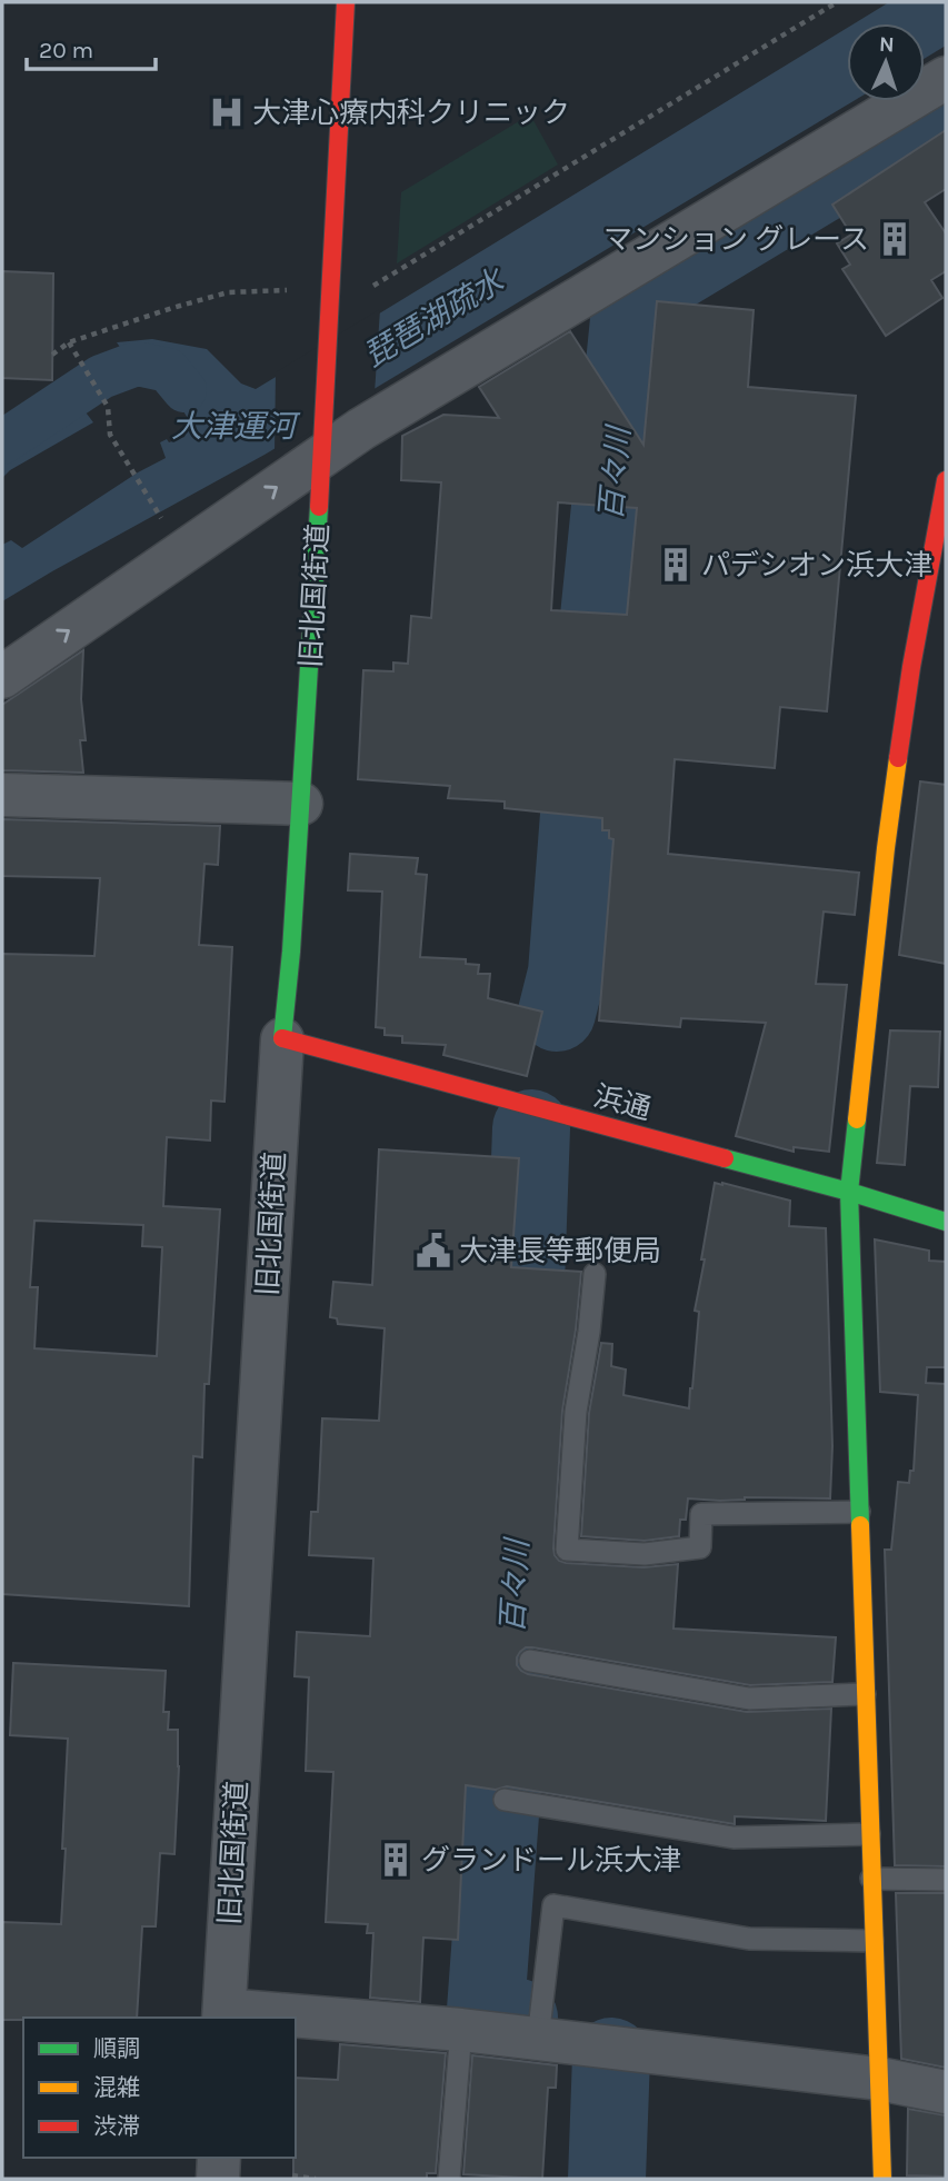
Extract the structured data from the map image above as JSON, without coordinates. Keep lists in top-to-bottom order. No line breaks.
{"streets":{"street":["旧北国街道","浜通"]},"crossings":[["旧北国街道","浜通"]],"water":["琵琶湖疏水","大津運河","百々川"],"places":{"hospital":["大津心療内科クリニック"],"building":["マンション グレース","パデシオン浜大津","グランドール浜大津"],"public building":["大津長等郵便局"]},"legend":["順調","混雑","渋滞"],"scale_bar":"20 m","north":"top"}
